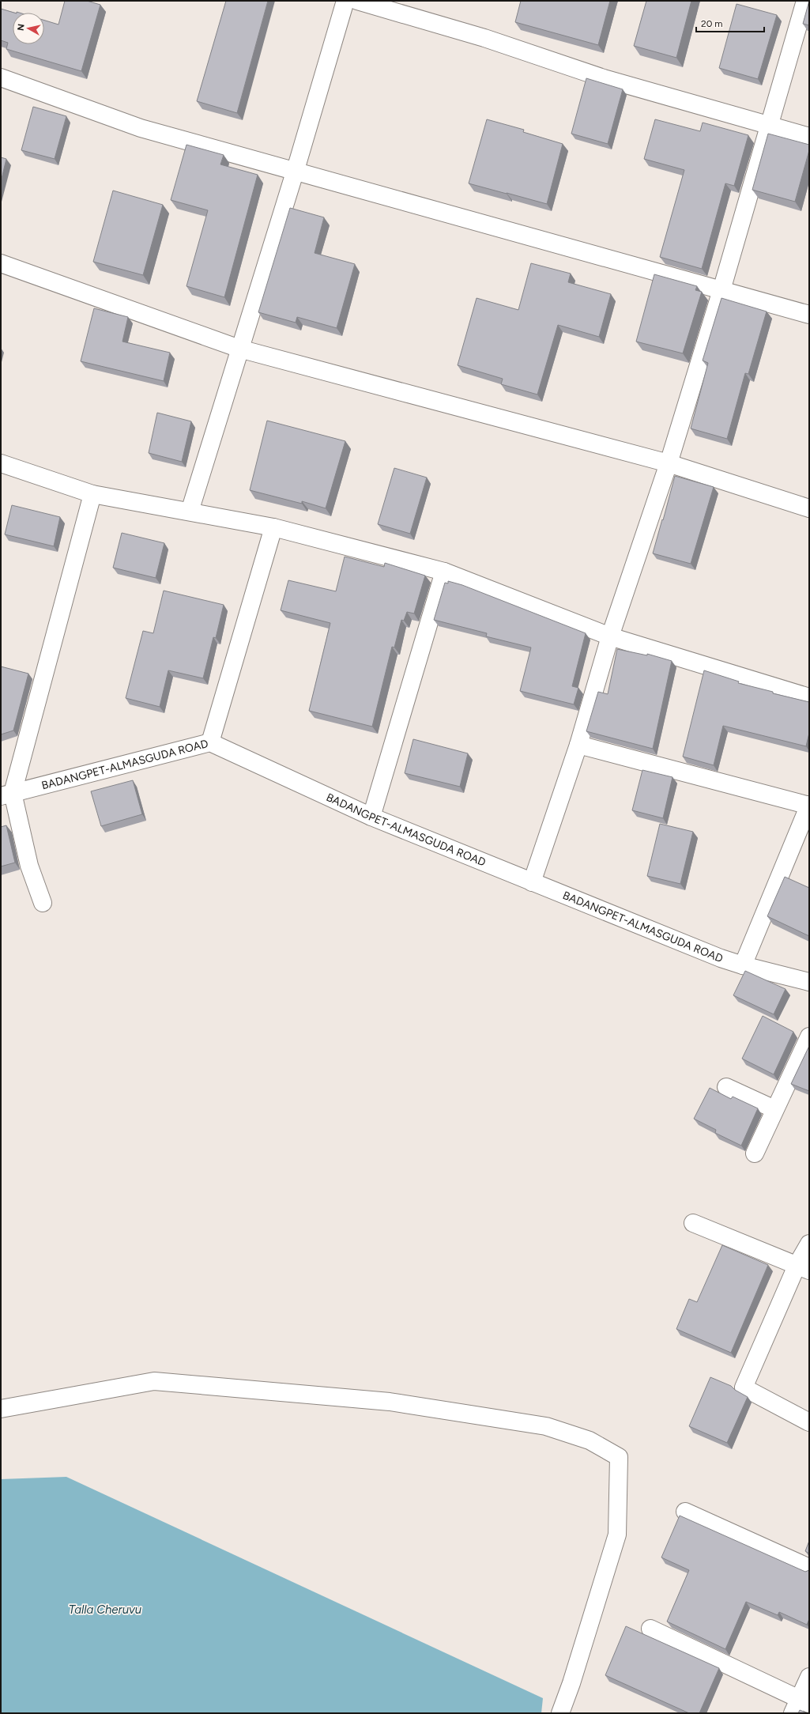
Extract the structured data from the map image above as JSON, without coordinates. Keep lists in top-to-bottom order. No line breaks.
{"streets":{"street":["BADANGPET-ALMASGUDA ROAD"]},"water":["Talla Cheruvu"],"scale_bar":"20 m","north":"left"}
